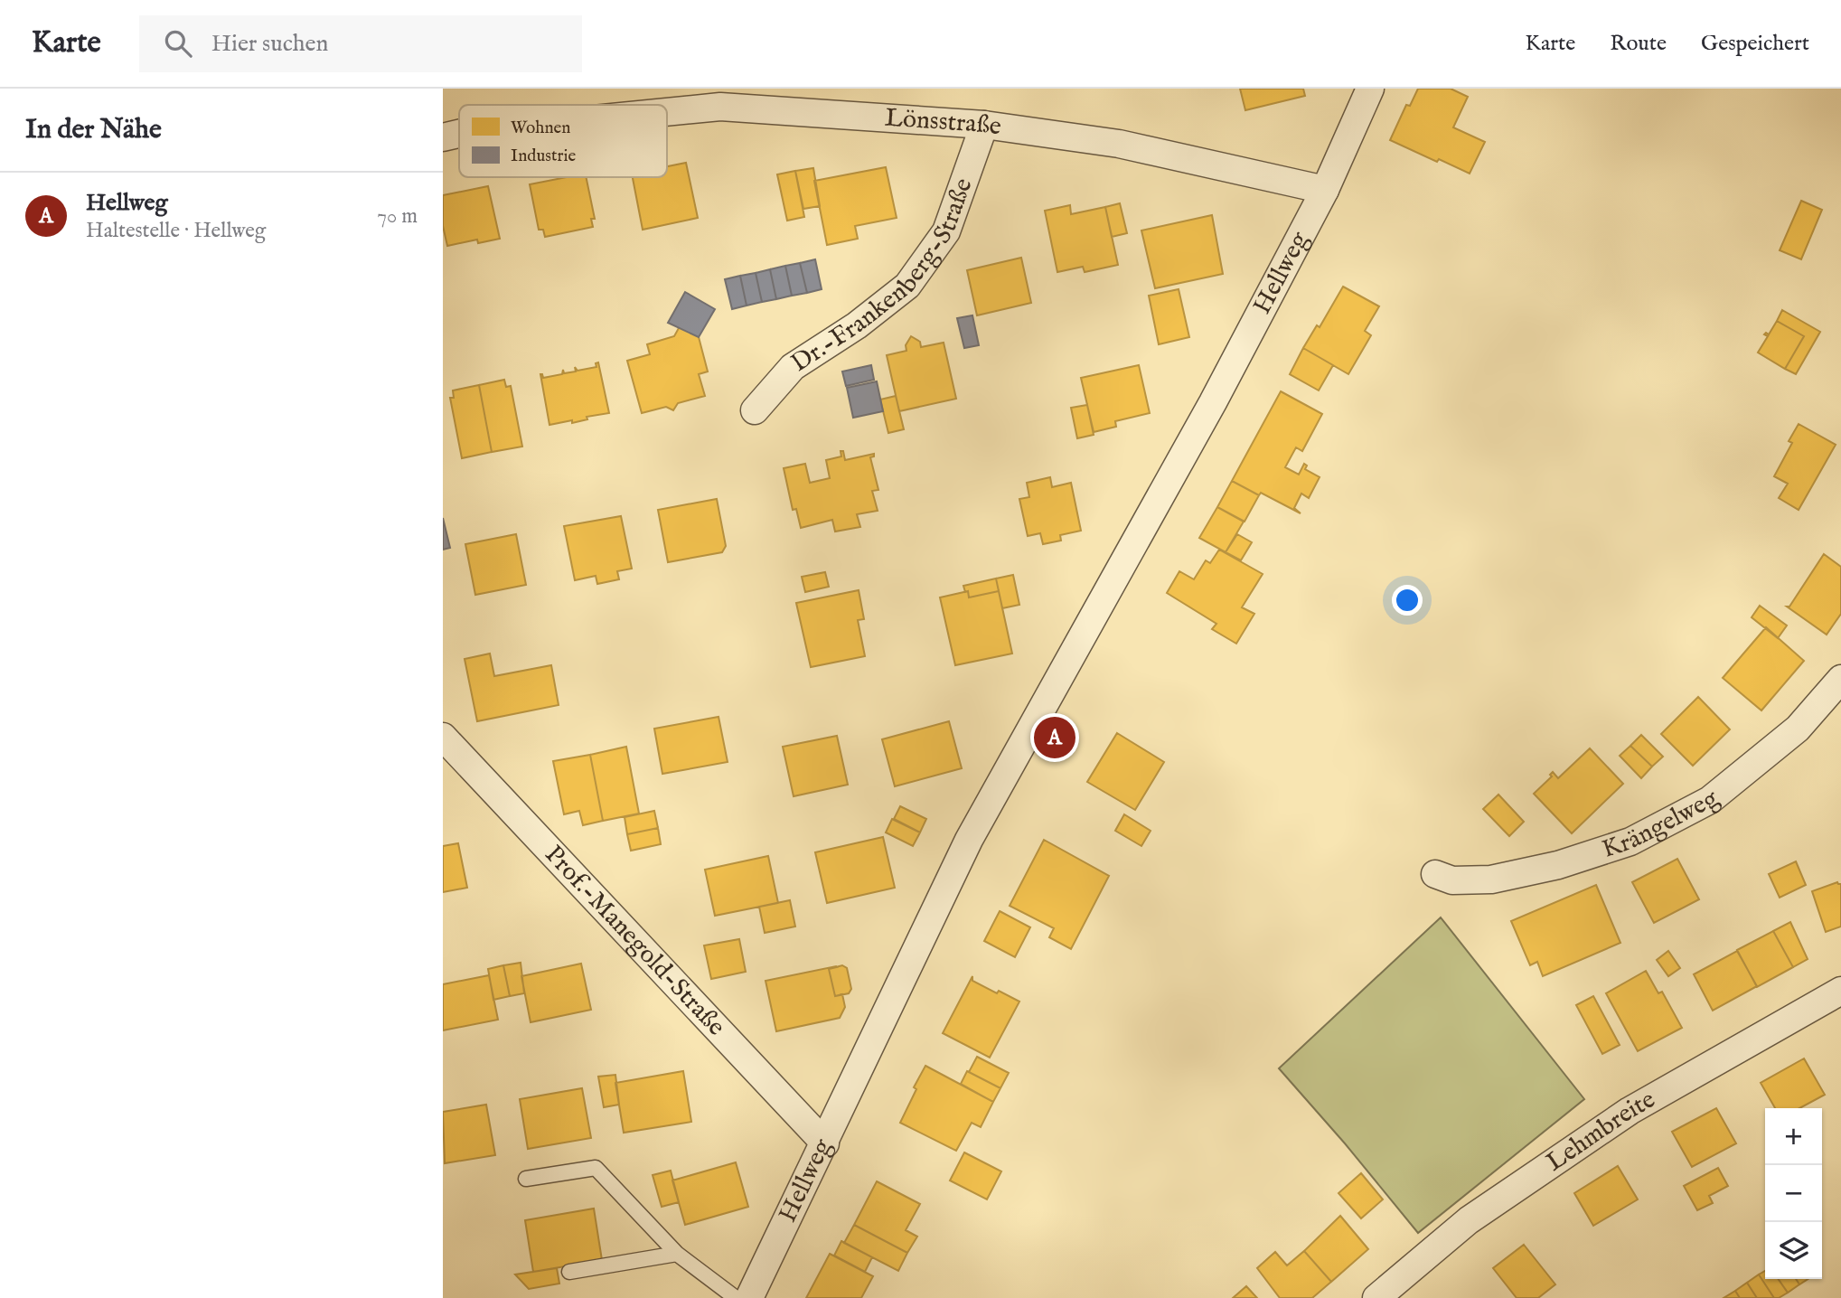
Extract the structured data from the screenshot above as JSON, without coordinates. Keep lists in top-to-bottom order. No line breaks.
{"streets":{"street":["Lönsstraße","Dr.-Frankenberg-Straße","Hellweg","Krängelweg","Prof.-Manegold-Straße","Lehmbreite"]},"crossings":[["Lönsstraße","Dr.-Frankenberg-Straße"],["Lönsstraße","Hellweg"],["Hellweg","Prof.-Manegold-Straße"]],"legend":["Wohnen","Industrie"],"page":{"header":"Karte","search":"Hier suchen","nav":["Karte","Route","Gespeichert"],"heading":"In der Nähe","list":[{"mark":"A","name":"Hellweg","note":"Haltestelle · Hellweg","value":"70 m"}],"pins":"A","map_buttons":["+","−"]}}
